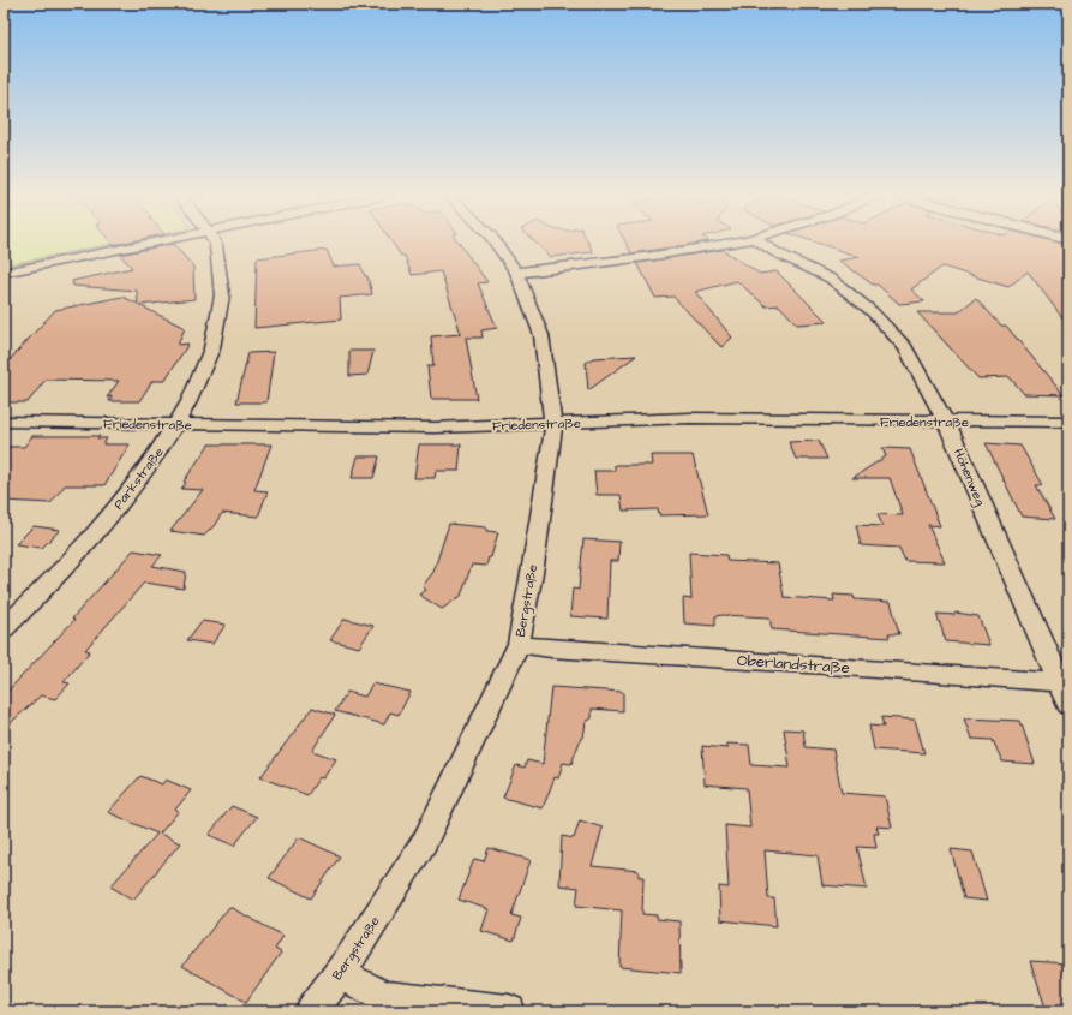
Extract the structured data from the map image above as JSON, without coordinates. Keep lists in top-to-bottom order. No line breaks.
{"streets":{"street":["Friedenstraße","Höhenweg","Parkstraße","Bergstraße","Oberlandstraße"]},"crossings":[["Friedenstraße","Höhenweg"],["Friedenstraße","Parkstraße"],["Friedenstraße","Bergstraße"],["Höhenweg","Oberlandstraße"],["Bergstraße","Oberlandstraße"]]}
